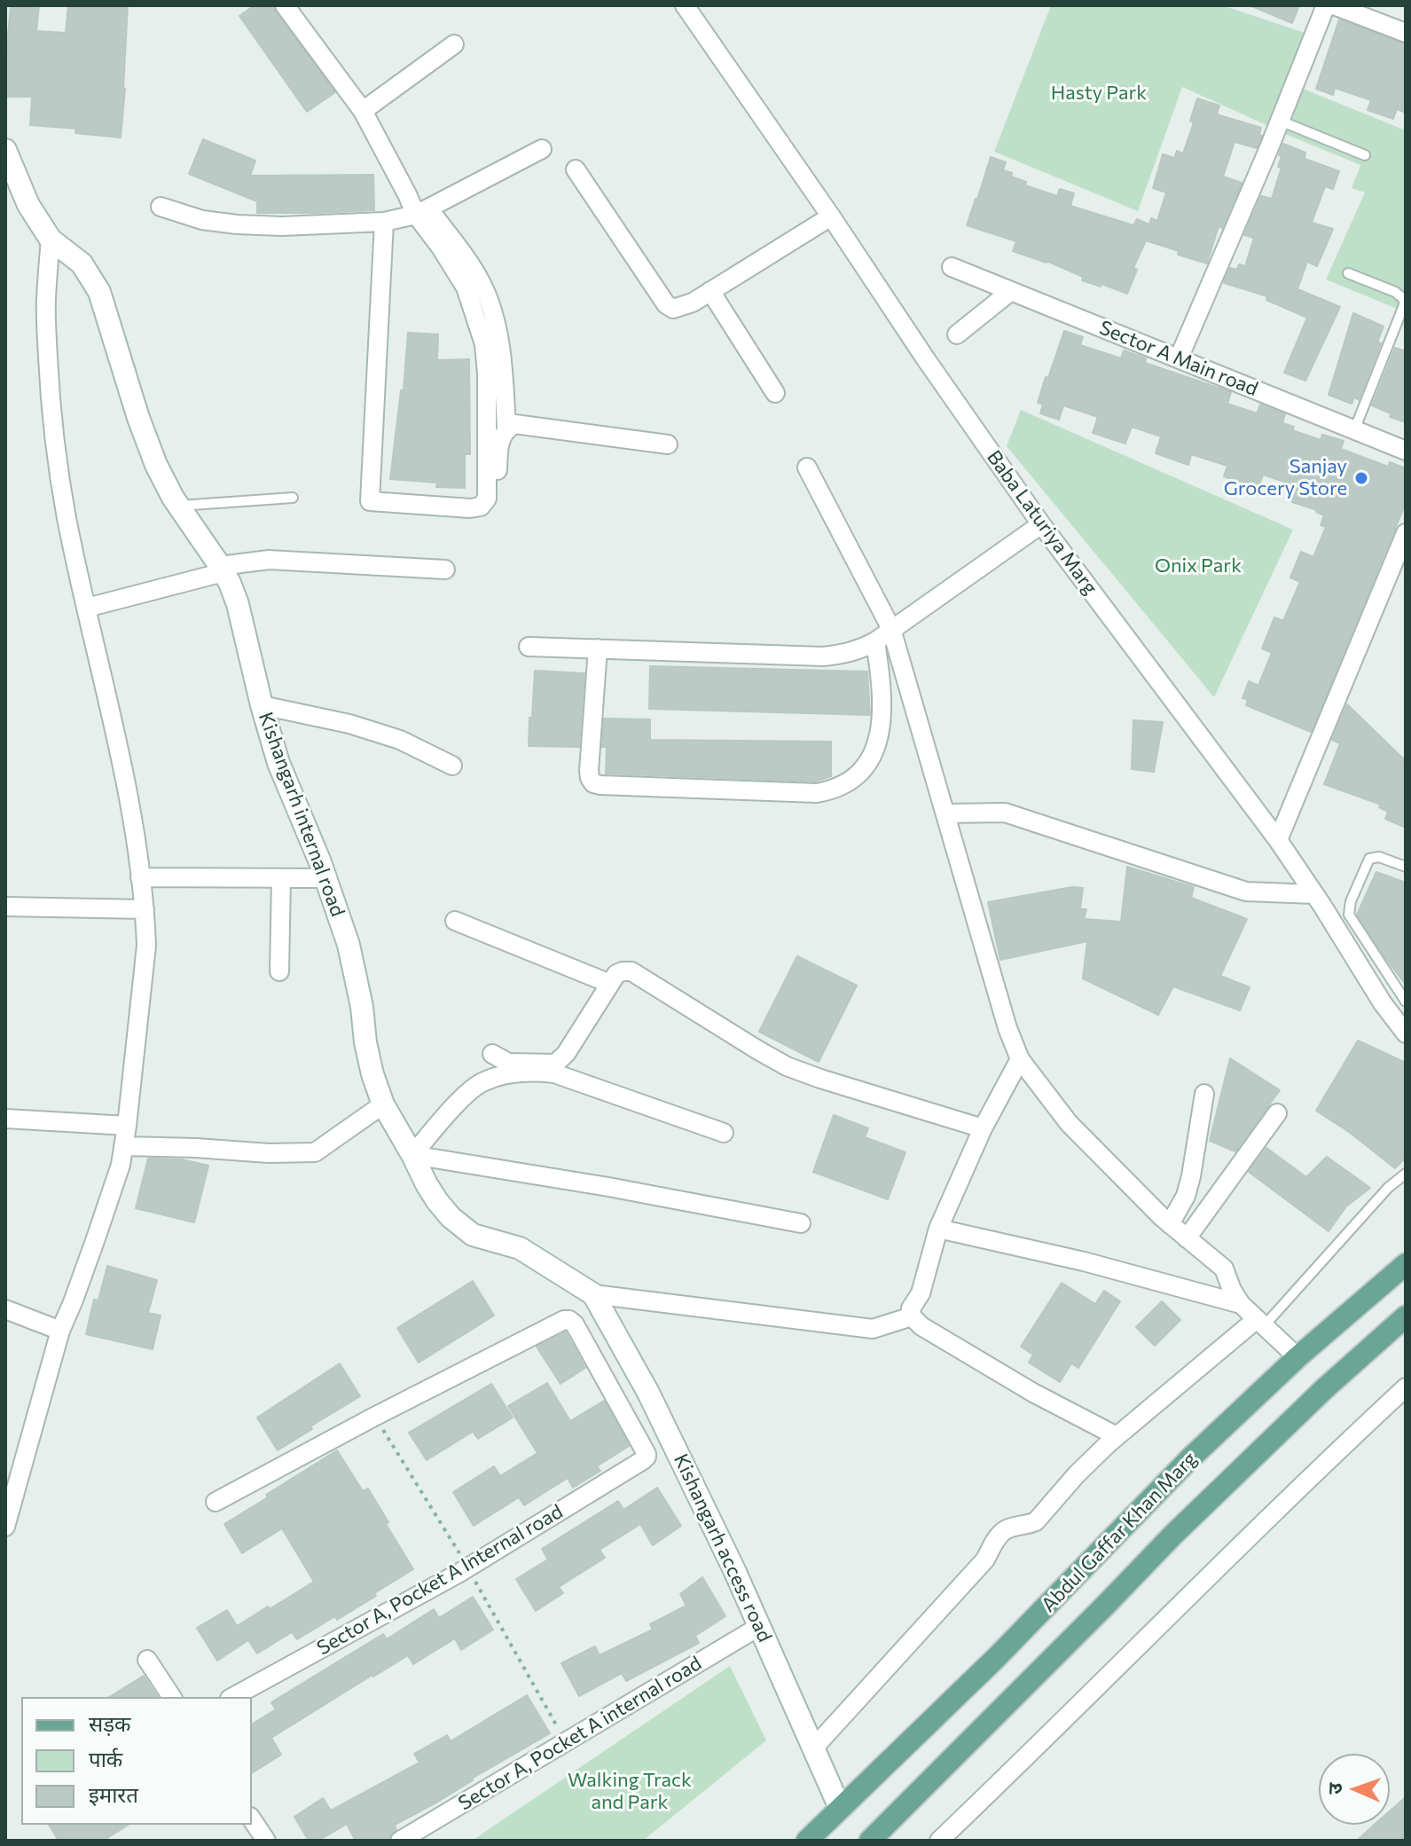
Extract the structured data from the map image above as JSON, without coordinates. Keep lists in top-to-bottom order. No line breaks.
{"streets":{"main road":["Abdul Gaffar Khan Marg"],"street":["Sector A Main road","Baba Laturiya Marg","Kishangarh internal road","Kishangarh access road","Sector A, Pocket A Internal road","Sector A, Pocket A internal road"]},"crossings":[["Kishangarh internal road","Kishangarh access road"],["Abdul Gaffar Khan Marg","Kishangarh access road"],["Kishangarh access road","Sector A, Pocket A internal road"]],"parks":["Hasty Park","Onix Park","Walking Track and Park"],"places":["Sanjay Grocery Store"],"legend":["सड़क","पार्क","इमारत"],"north":"left"}
